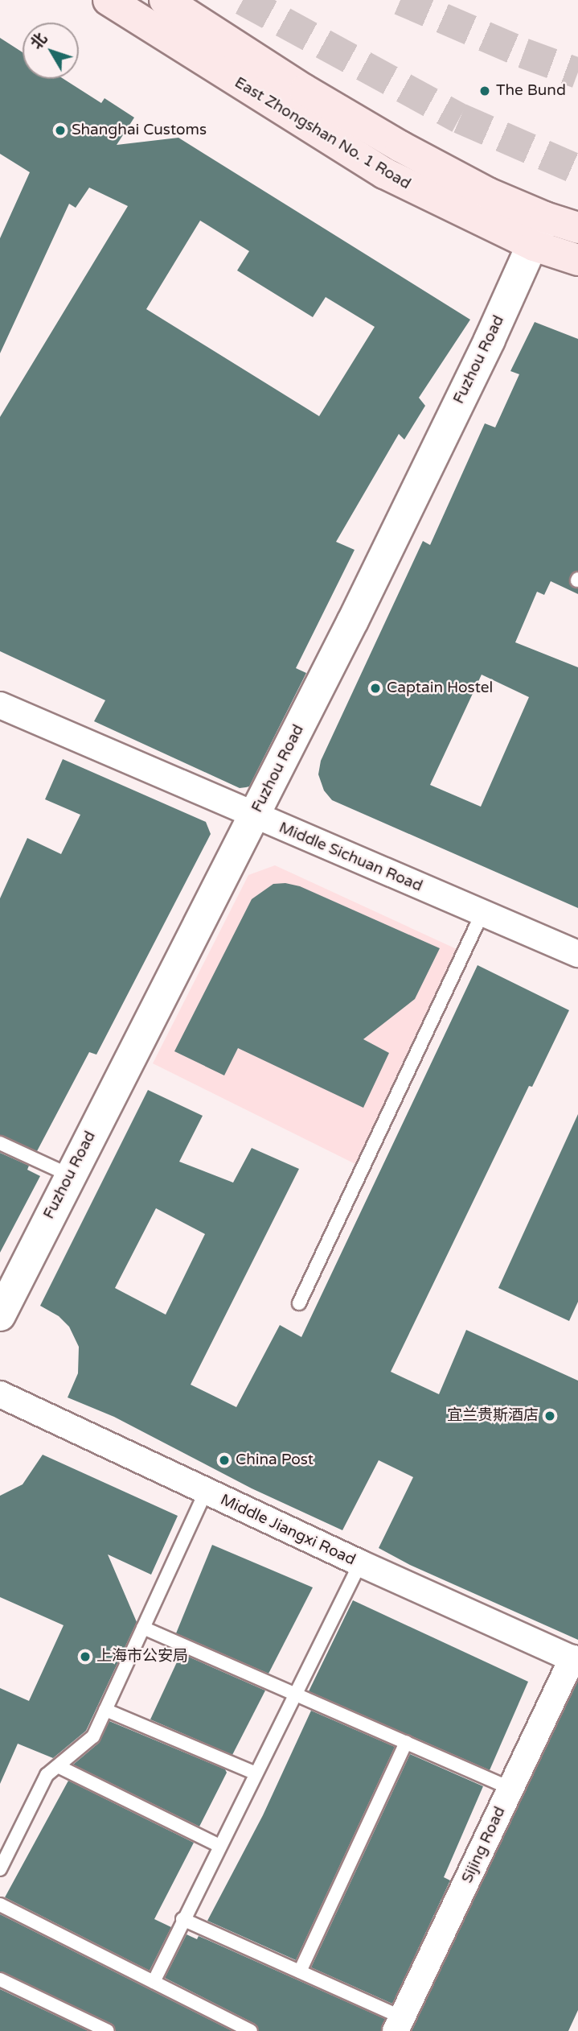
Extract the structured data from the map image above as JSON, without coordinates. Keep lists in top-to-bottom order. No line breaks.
{"streets":{"main road":["East Zhongshan No. 1 Road"],"street":["Fuzhou Road","Middle Sichuan Road","Middle Jiangxi Road","Sijing Road"]},"crossings":[["East Zhongshan No. 1 Road","Fuzhou Road"],["Fuzhou Road","Middle Sichuan Road"],["Middle Jiangxi Road","Sijing Road"]],"places":["The Bund","Shanghai Customs","Captain Hostel","宜兰贵斯酒店","China Post","上海市公安局"],"north":"top left"}
